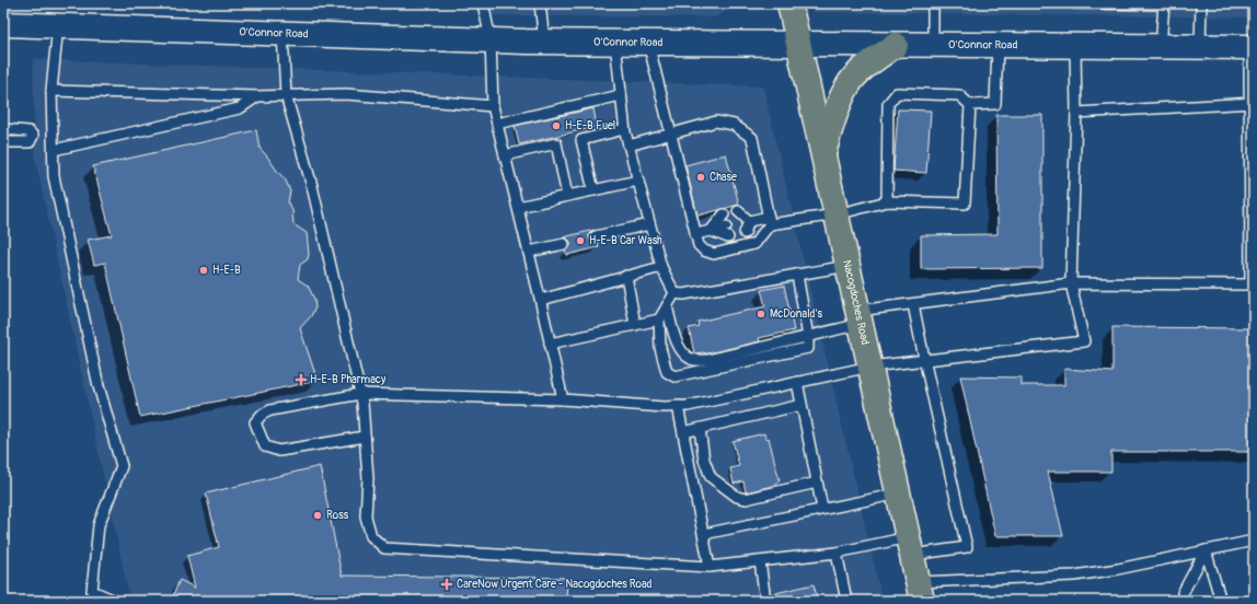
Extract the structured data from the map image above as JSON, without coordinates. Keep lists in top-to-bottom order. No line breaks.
{"streets":{"main road":["O'Connor Road","Nacogdoches Road"]},"crossings":[["O'Connor Road","Nacogdoches Road"]],"places":{"other":["H-E-B Fuel","Chase","H-E-B Car Wash","H-E-B","McDonald's","Ross"],"health":["H-E-B Pharmacy","CareNow Urgent Care - Nacogdoches Road"]}}
